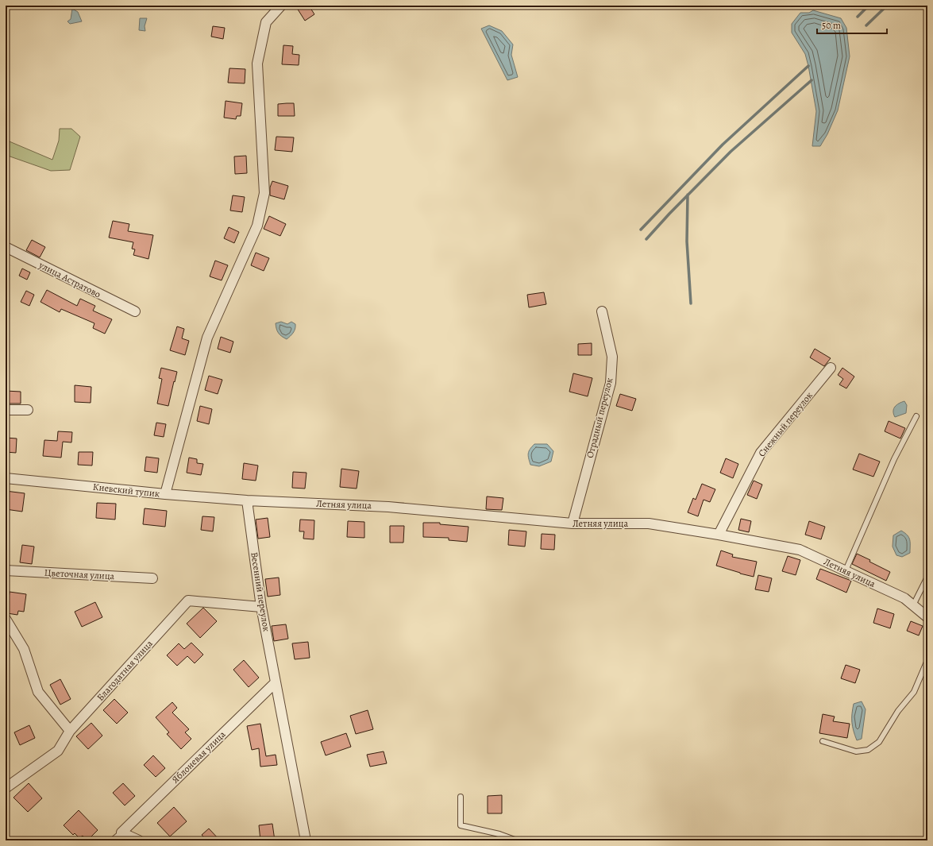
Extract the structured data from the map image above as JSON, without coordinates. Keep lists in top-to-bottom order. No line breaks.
{"streets":{"street":["улица Астратово","Отрадный переулок","Снежный переулок","Киевский тупик","Летняя улица","Цветочная улица","Весенний переулок","Благодатная улица","Яблоневая улица"]},"crossings":[["Отрадный переулок","Летняя улица"],["Снежный переулок","Летняя улица"],["Киевский тупик","Летняя улица"],["Киевский тупик","Весенний переулок"],["Летняя улица","Весенний переулок"],["Весенний переулок","Благодатная улица"],["Весенний переулок","Яблоневая улица"]],"scale_bar":"50 m"}
